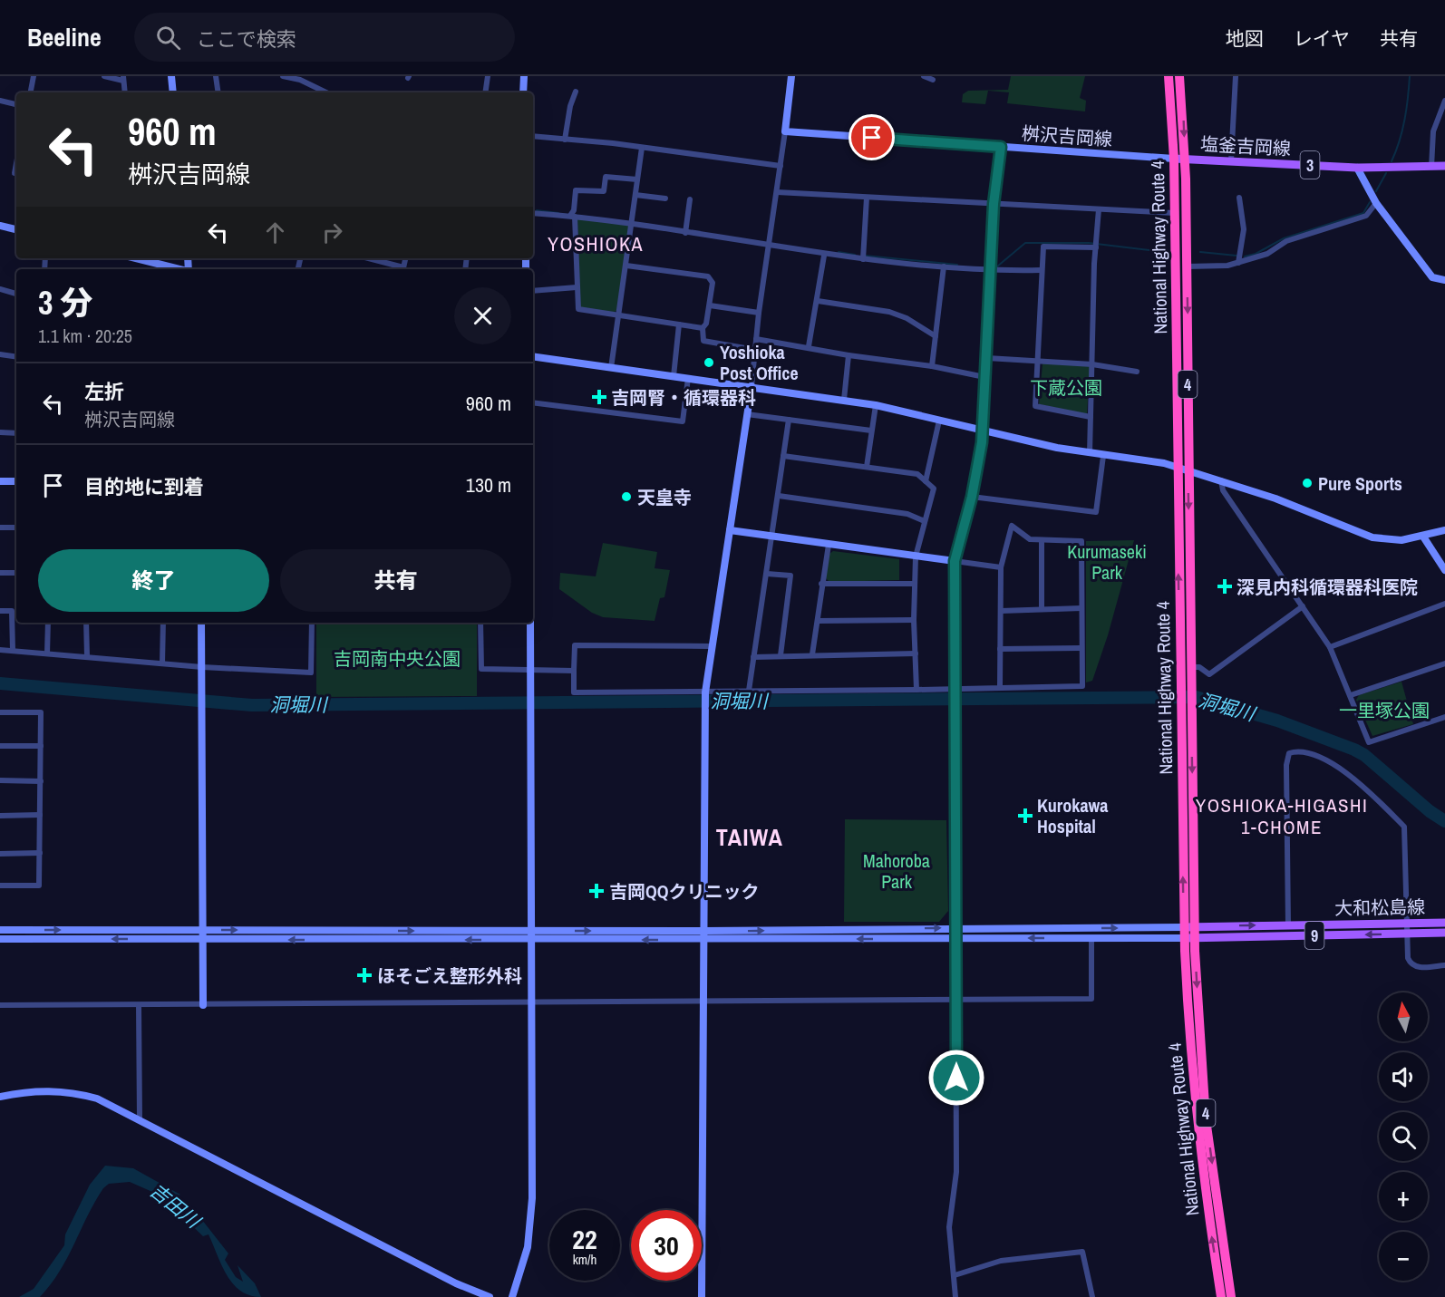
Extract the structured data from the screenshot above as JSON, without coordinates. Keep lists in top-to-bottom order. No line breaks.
{"streets":{"highway":["National Highway Route 4","4"],"main road":["塩釜吉岡線","3","大和松島線","9"],"street":["桝沢吉岡線"]},"crossings":[["桝沢吉岡線","塩釜吉岡線"],["桝沢吉岡線","National Highway Route 4"],["塩釜吉岡線","National Highway Route 4"],["National Highway Route 4","大和松島線"]],"districts":["YOSHIOKA","YOSHIOKA-HIGASHI 1-CHOME","TAIWA"],"water":["洞堀川","吉田川"],"parks":["下蔵公園","Kurumaseki Park","吉岡南中央公園","一里塚公園","Mahoroba Park"],"places":{"other":["Yoshioka Post Office","Pure Sports","天皇寺"],"health":["吉岡腎・循環器科","深見内科循環器科医院","Kurokawa Hospital","吉岡QQクリニック","ほそごえ整形外科"]},"north":"top","page":{"header":"Beeline","search":"ここで検索","nav":["地図","レイヤ","共有"],"turn":["960 m","桝沢吉岡線"],"heading":["3 分","1.1 km · 20:25"],"list":[{"name":"左折","note":"桝沢吉岡線","value":"960 m"},{"name":"目的地に到着","value":"130 m"}],"buttons":["終了","共有"],"map_buttons":["+","−"],"speed":"22 km/h","limit":"30"}}
